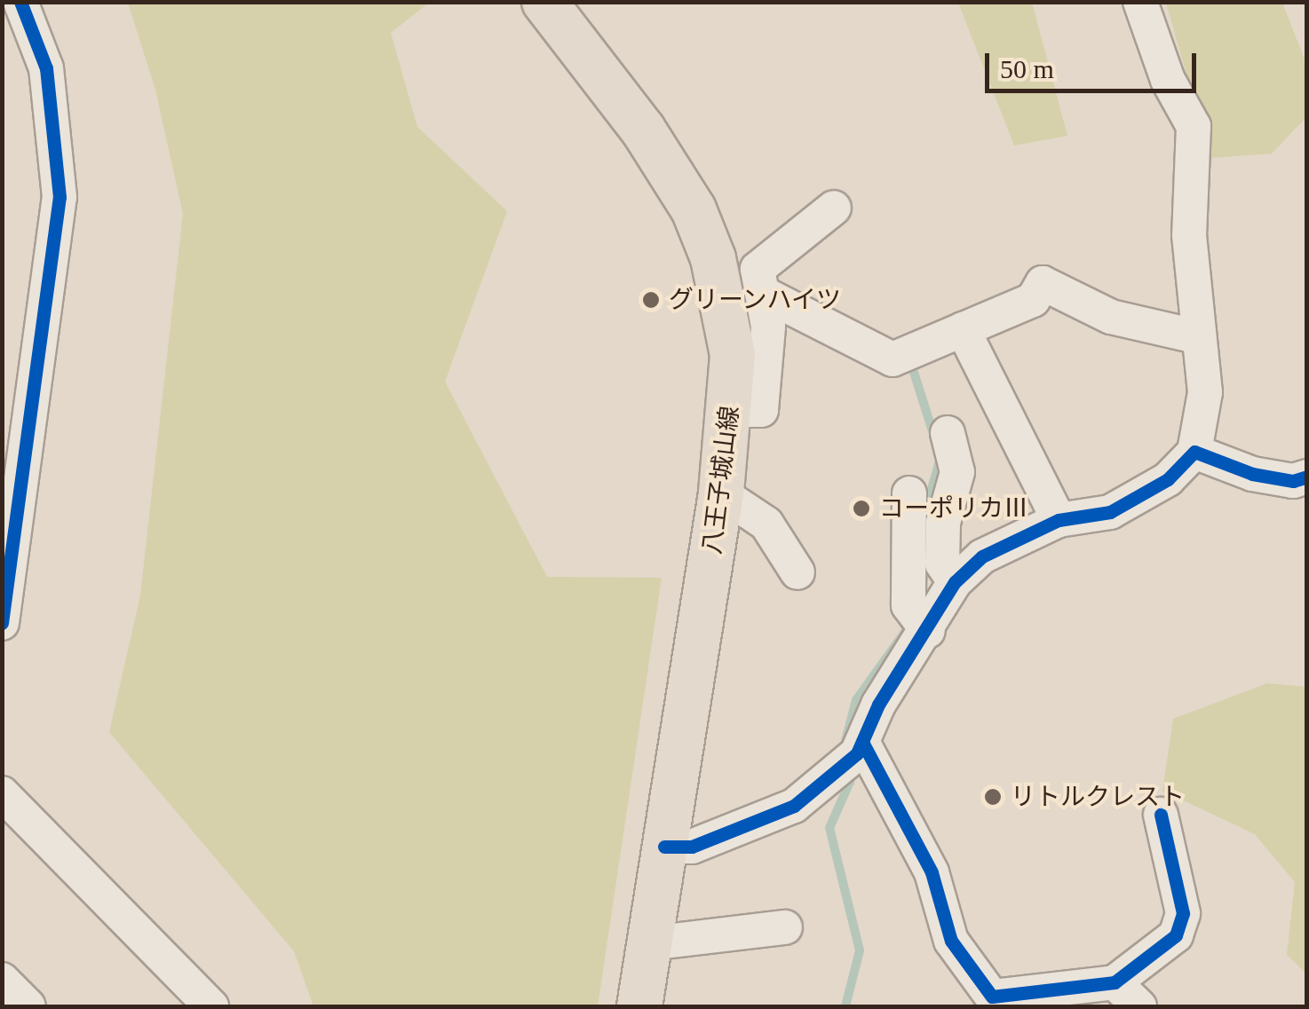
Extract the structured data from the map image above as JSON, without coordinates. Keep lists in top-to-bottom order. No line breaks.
{"streets":{"main road":["八王子城山線"]},"places":["グリーンハイツ","コーポリカⅢ","リトルクレスト"],"scale_bar":"50 m"}
